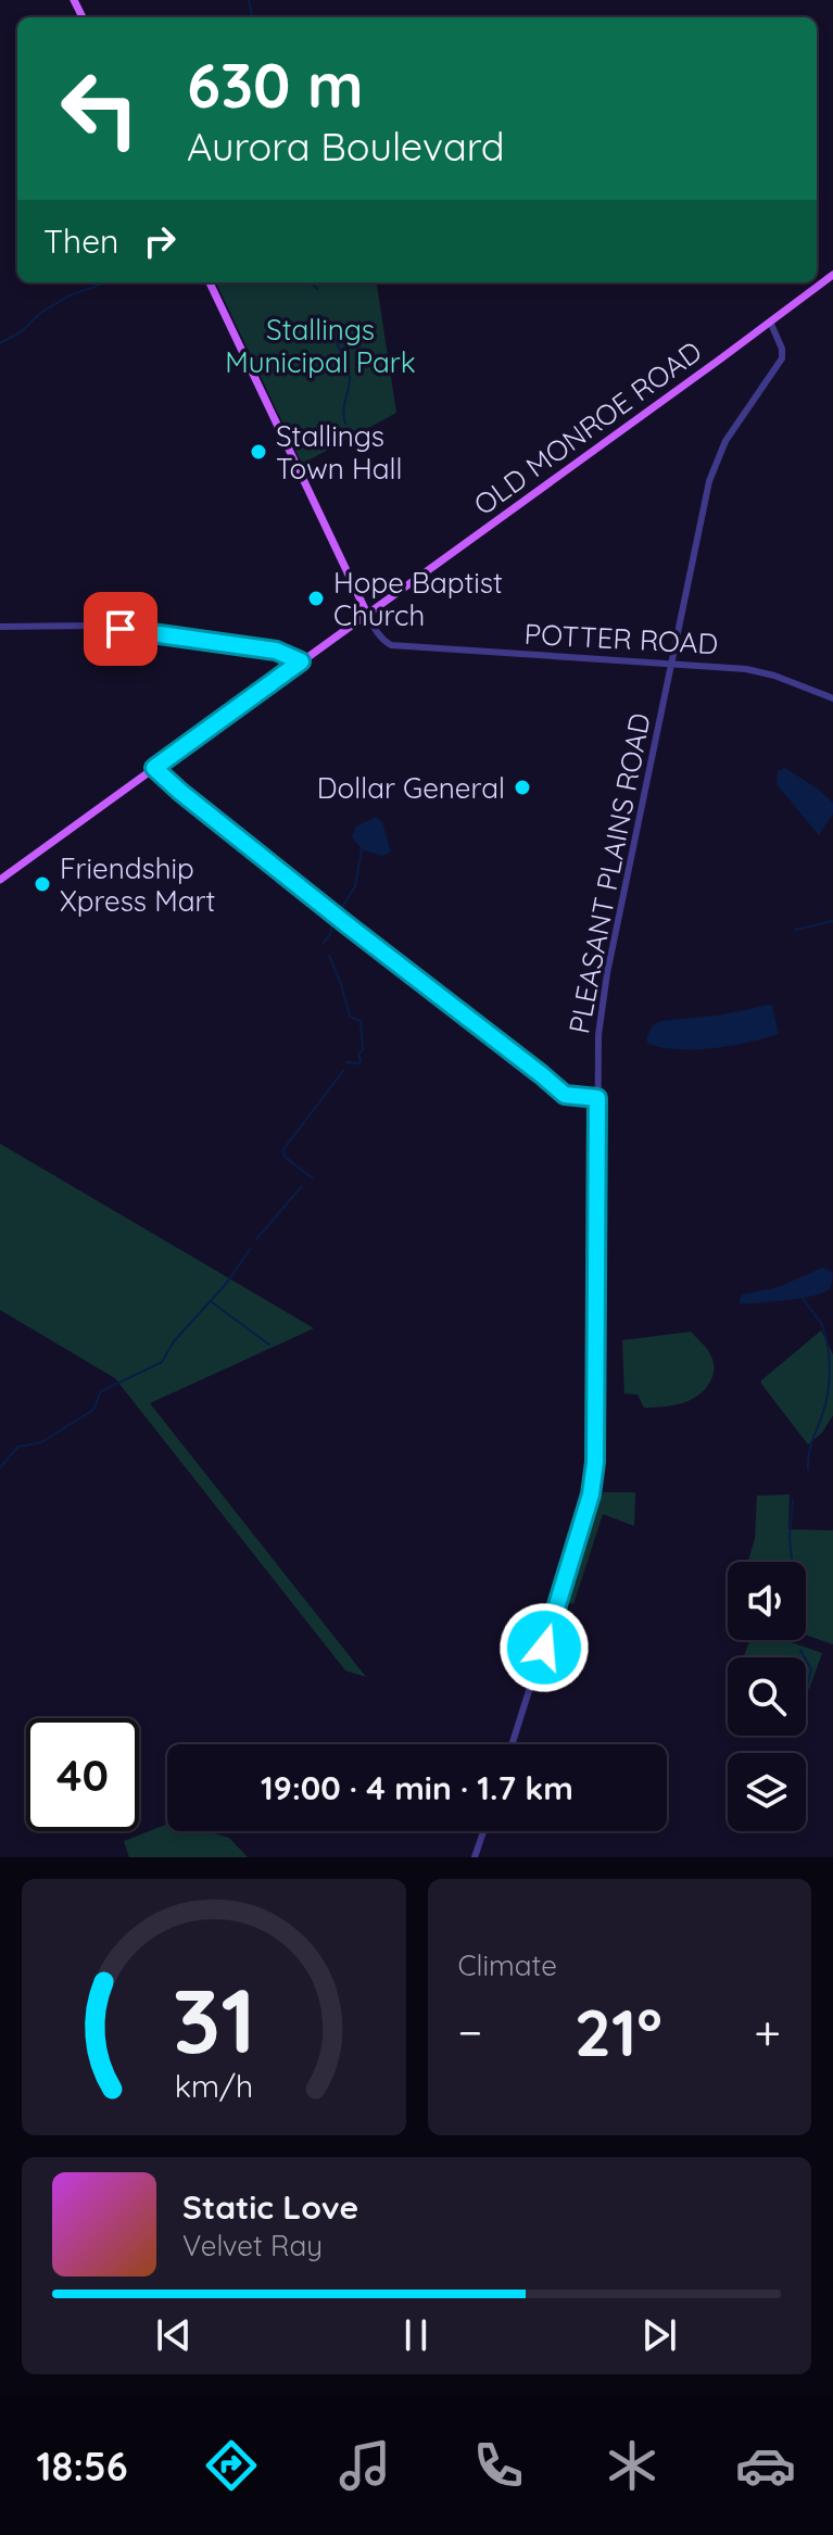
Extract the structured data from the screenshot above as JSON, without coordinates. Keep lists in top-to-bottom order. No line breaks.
{"streets":{"main road":["OLD MONROE ROAD"],"street":["POTTER ROAD","PLEASANT PLAINS ROAD"]},"crossings":[["OLD MONROE ROAD","POTTER ROAD"],["OLD MONROE ROAD","PLEASANT PLAINS ROAD"],["POTTER ROAD","PLEASANT PLAINS ROAD"]],"parks":["Stallings Municipal Park"],"places":["Stallings Town Hall","Hope Baptist Church","Dollar General","Friendship Xpress Mart"],"page":{"turn":["630 m","Aurora Boulevard"],"then":"Then","limit":"40","trip":"19:00 · 4 min · 1.7 km","tile":"Climate","heat":["−","21°","+"],"song":["Static Love","Velvet Ray"],"tabs":"18:56","gauge":["31","km/h"]}}
